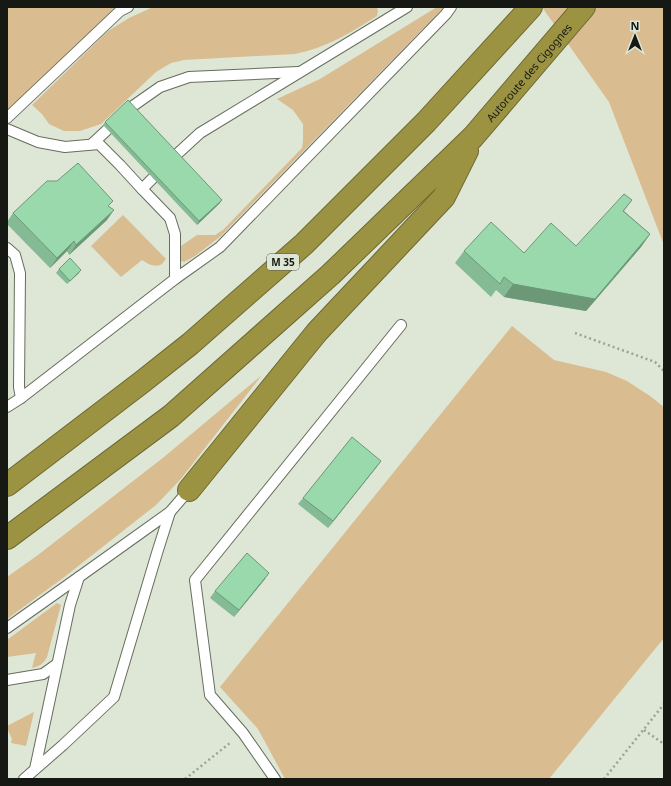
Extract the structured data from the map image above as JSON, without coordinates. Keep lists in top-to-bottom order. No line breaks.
{"streets":{"highway":["Autoroute des Cigognes","M 35"]},"north":"top"}
